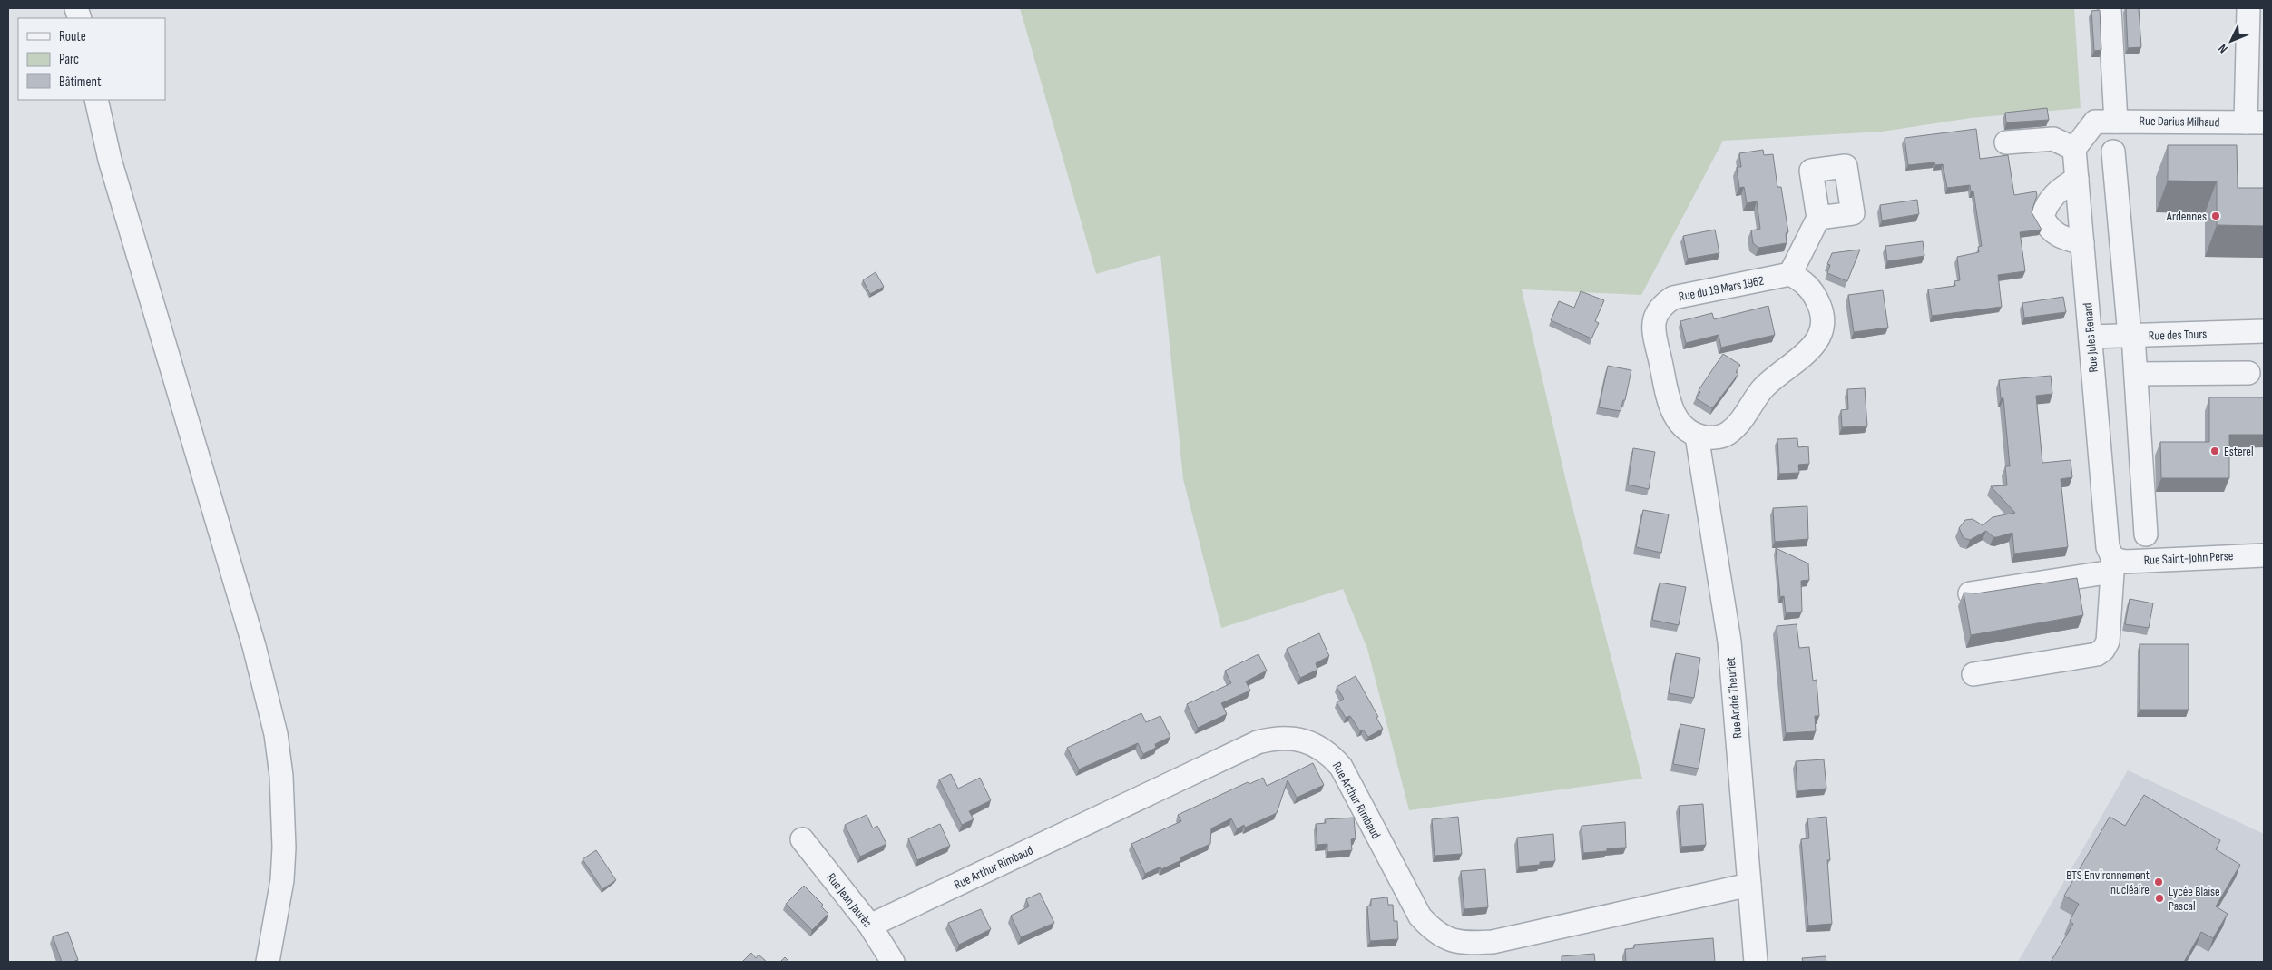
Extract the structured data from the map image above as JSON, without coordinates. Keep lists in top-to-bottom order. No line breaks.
{"streets":{"street":["Rue Darius Milhaud","Rue du 19 Mars 1962","Rue des Tours","Rue Jules Renard","Rue Saint-John Perse","Rue André Theuriet","Rue Arthur Rimbaud","Rue Jean Jaurès"]},"crossings":[["Rue du 19 Mars 1962","Rue André Theuriet"],["Rue des Tours","Rue Jules Renard"],["Rue Jules Renard","Rue Saint-John Perse"],["Rue André Theuriet","Rue Arthur Rimbaud"],["Rue Arthur Rimbaud","Rue Jean Jaurès"]],"places":["Ardennes","Esterel","BTS Environnement nucléaire","Lycée Blaise Pascal"],"legend":["Route","Parc","Bâtiment"],"north":"bottom left"}
